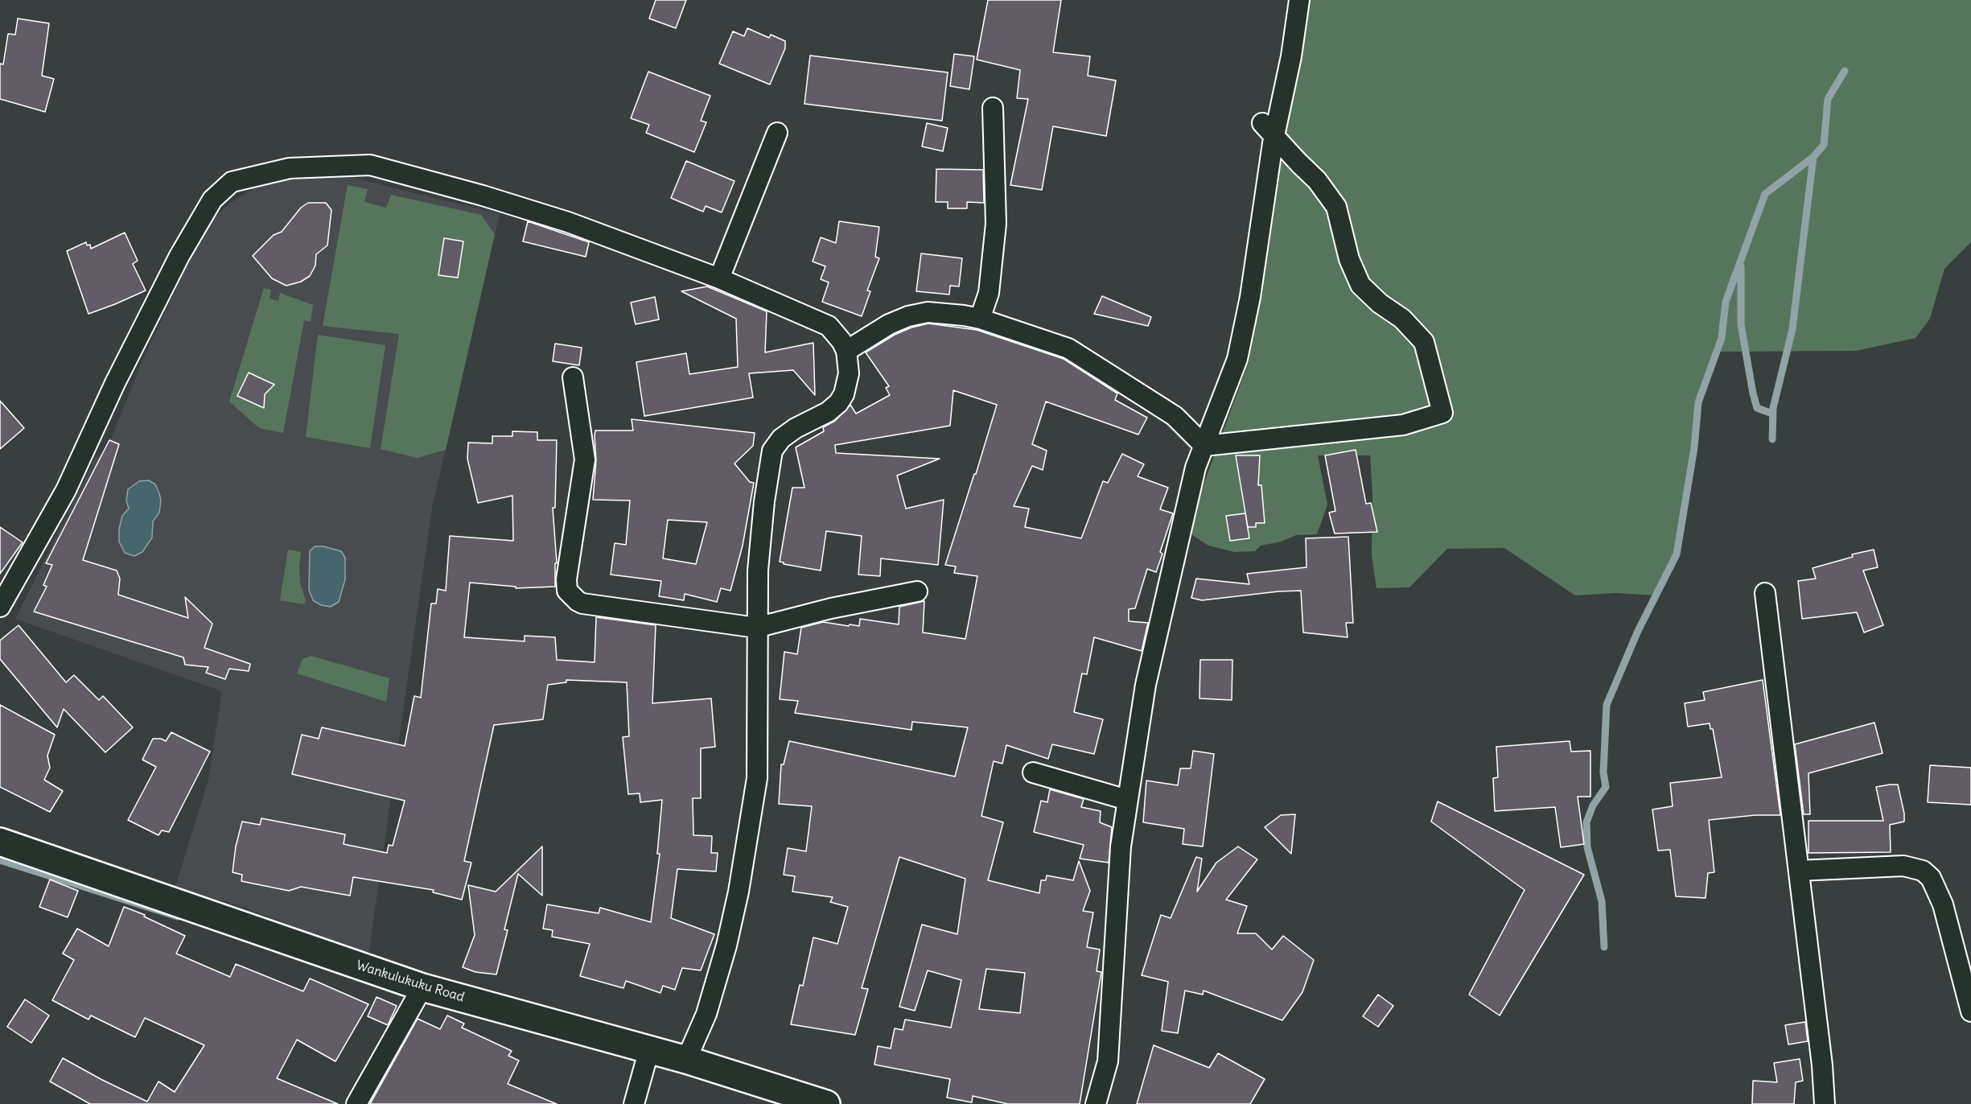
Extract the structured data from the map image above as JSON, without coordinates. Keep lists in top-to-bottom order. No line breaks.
{"streets":{"main road":["Wankulukuku Road"]}}
